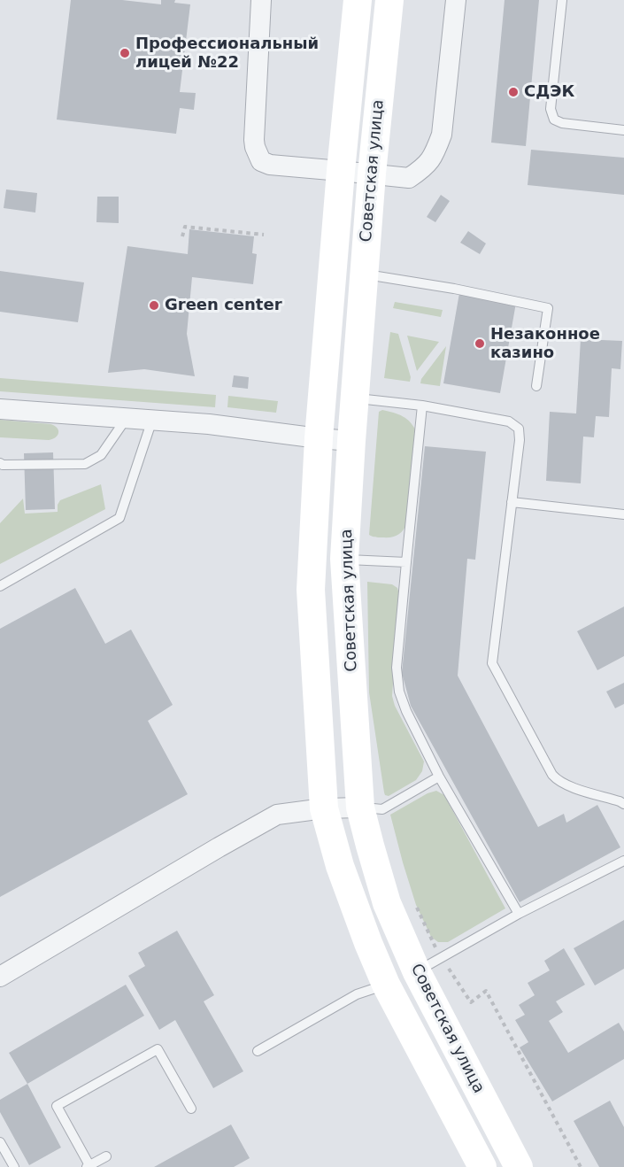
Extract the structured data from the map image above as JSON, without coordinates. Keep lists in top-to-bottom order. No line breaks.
{"streets":{"main road":["Советская улица"]},"places":["Профессиональный лицей №22","СДЭК","Green center","Незаконное казино"]}
